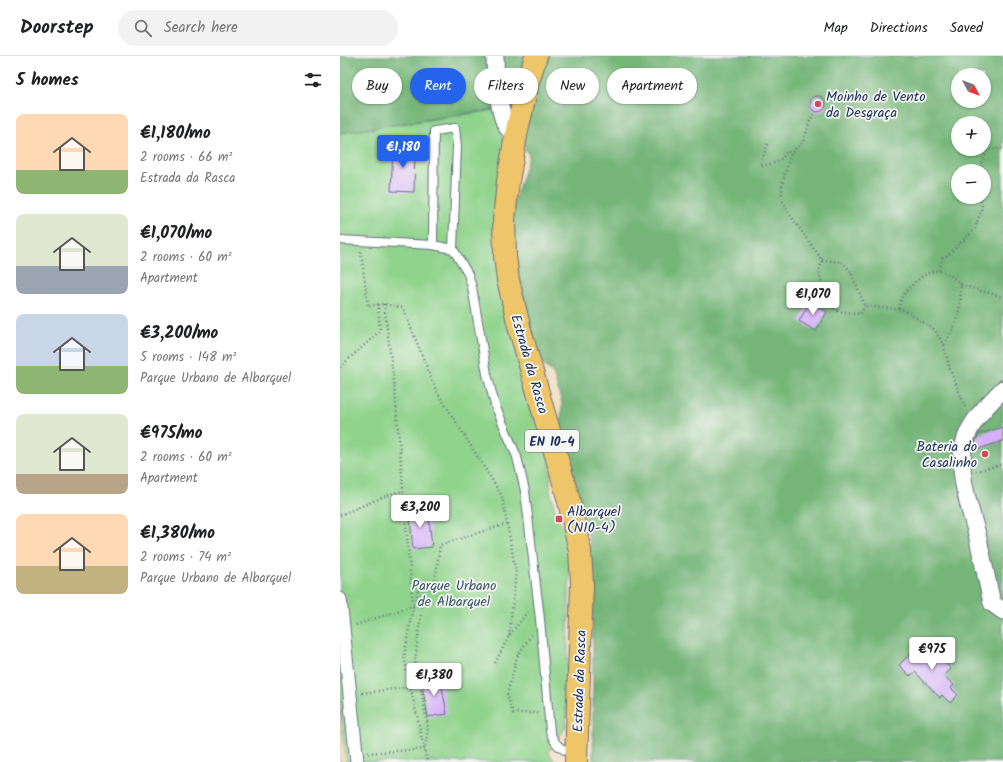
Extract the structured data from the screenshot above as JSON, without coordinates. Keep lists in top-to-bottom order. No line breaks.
{"streets":{"main road":["Estrada da Rasca","EN 10-4"]},"crossings":[["Estrada da Rasca","EN 10-4"]],"parks":["Parque Urbano de Albarquel"],"places":{"other":["Moinho de Vento da Desgraça","Bateria do Casalinho"],"transit":["Albarquel (N10-4)"]},"north":"bottom right","page":{"header":"Doorstep","search":"Search here","nav":["Map","Directions","Saved"],"heading":"5 homes","map_buttons":["+","−"],"chip":["Buy","Rent","Filters","New","Apartment"],"list":[{"name":"€1,180/mo","note":"2 rooms · 66 m² · Estrada da Rasca"},{"name":"€1,070/mo","note":"2 rooms · 60 m² · Apartment"},{"name":"€3,200/mo","note":"5 rooms · 148 m² · Parque Urbano de Albarquel"},{"name":"€975/mo","note":"2 rooms · 60 m² · Apartment"},{"name":"€1,380/mo","note":"2 rooms · 74 m² · Parque Urbano de Albarquel"}],"price":["€1,180","€1,070","€3,200","€975","€1,380"]}}
